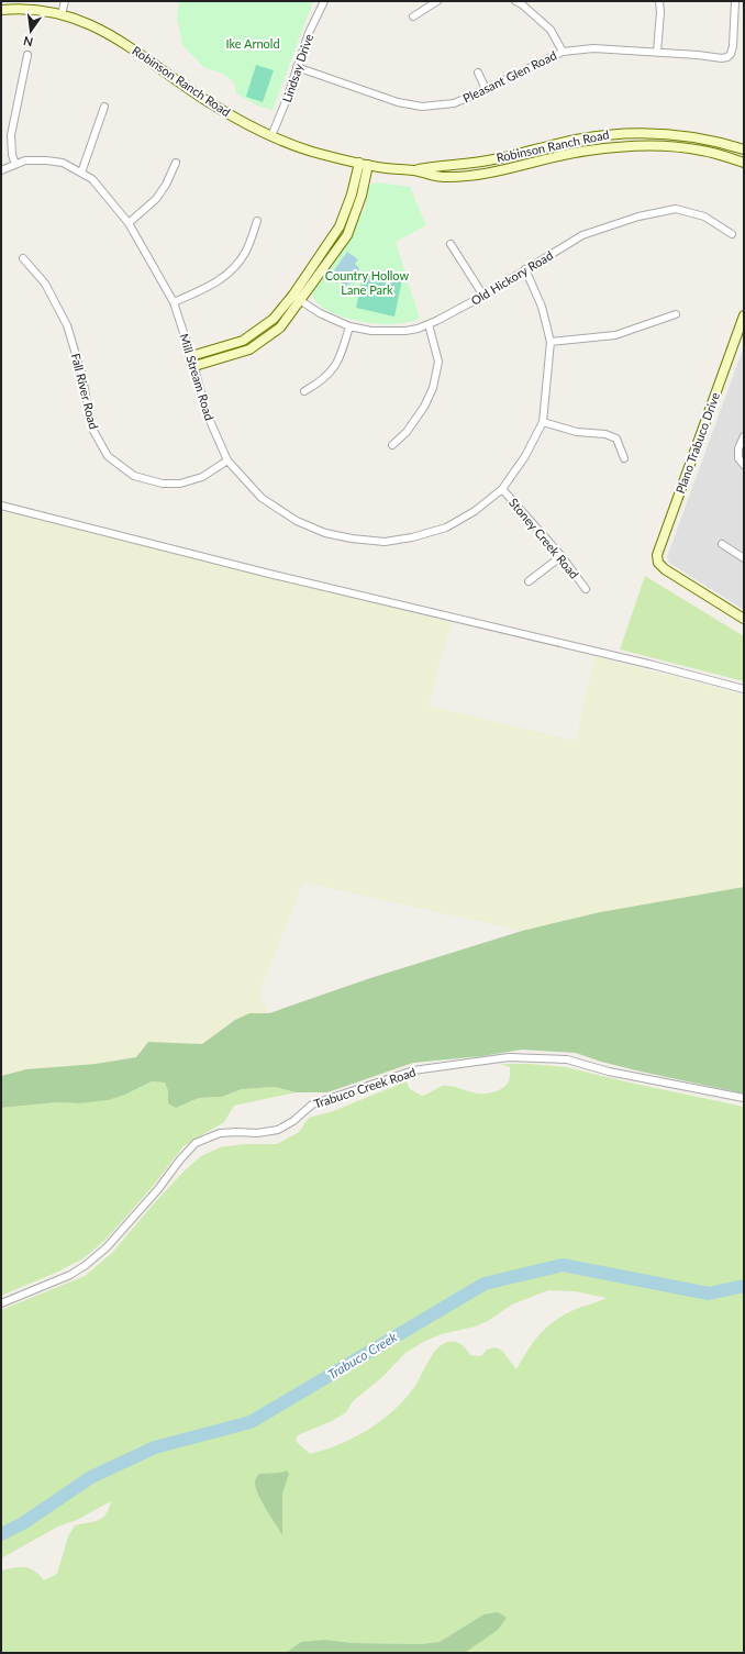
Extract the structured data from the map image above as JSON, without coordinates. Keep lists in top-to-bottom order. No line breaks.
{"streets":{"street":["Lindsay Drive","Pleasant Glen Road","Robinson Ranch Road","Old Hickory Road","Mill Stream Road","Fall River Road","Plano Trabuco Drive","Stoney Creek Road","Trabuco Creek Road"]},"crossings":[["Lindsay Drive","Pleasant Glen Road"],["Lindsay Drive","Robinson Ranch Road"],["Old Hickory Road","Mill Stream Road"],["Mill Stream Road","Fall River Road"],["Mill Stream Road","Stoney Creek Road"]],"water":["Trabuco Creek"],"parks":["Ike Arnold","Country Hollow Lane Park"],"north":"bottom"}
